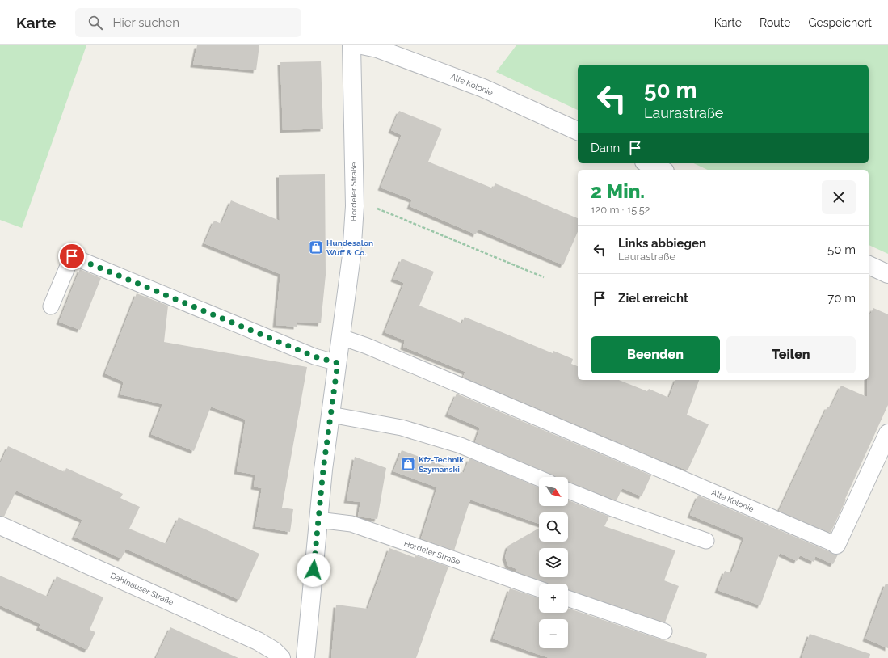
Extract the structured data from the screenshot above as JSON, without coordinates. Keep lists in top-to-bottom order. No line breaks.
{"streets":{"street":["Alte Kolonie","Hordeler Straße","Dahlhauser Straße"]},"crossings":[["Alte Kolonie","Hordeler Straße"]],"places":{"shop":["Hundesalon Wuff & Co.","Kfz-Technik Szymanski"]},"north":"bottom right","page":{"header":"Karte","search":"Hier suchen","nav":["Karte","Route","Gespeichert"],"turn":["50 m","Laurastraße"],"then":"Dann","heading":["2 Min.","120 m · 15:52"],"list":[{"name":"Links abbiegen","note":"Laurastraße","value":"50 m"},{"name":"Ziel erreicht","value":"70 m"}],"buttons":["Beenden","Teilen"],"map_buttons":["+","−"]}}
